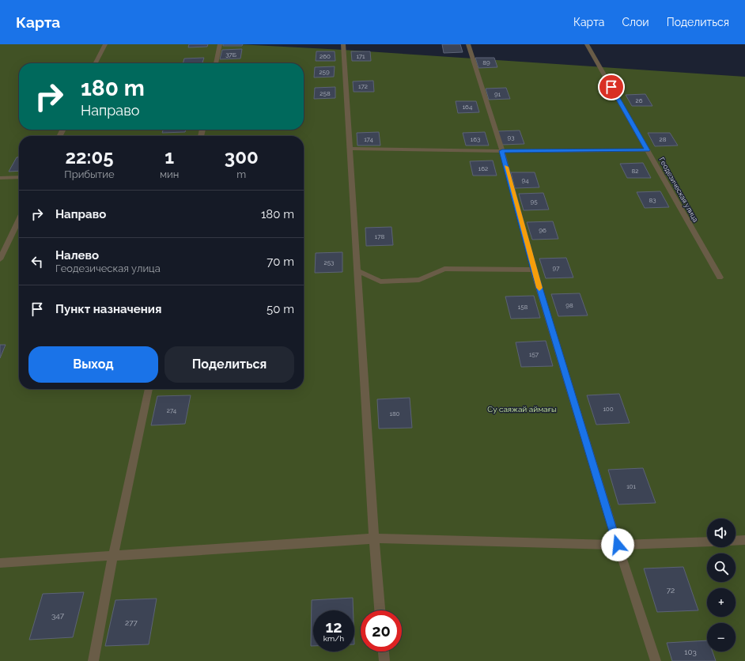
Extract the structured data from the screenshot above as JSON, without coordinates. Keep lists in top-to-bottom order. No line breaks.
{"streets":{"street":["Геодезическая улица"]},"parks":["Су саяжай аймағы"],"house_numbers":["37Б","260","171","89","259","172","258","91","26","164","93","174","163","28","162","82","94","83","95","96","178","253","97","98","158","157","100","274","180","101","72","347","277","103"],"page":{"header":"Карта","nav":["Карта","Слои","Поделиться"],"turn":["180 m","Направо"],"eta":["22:05","Прибытие","1","мин","300","m"],"list":[{"name":"Направо","value":"180 m"},{"name":"Налево","note":"Геодезическая улица","value":"70 m"},{"name":"Пункт назначения","value":"50 m"}],"buttons":["Выход","Поделиться"],"map_buttons":["+","−"],"speed":"12 km/h","limit":"20"}}
